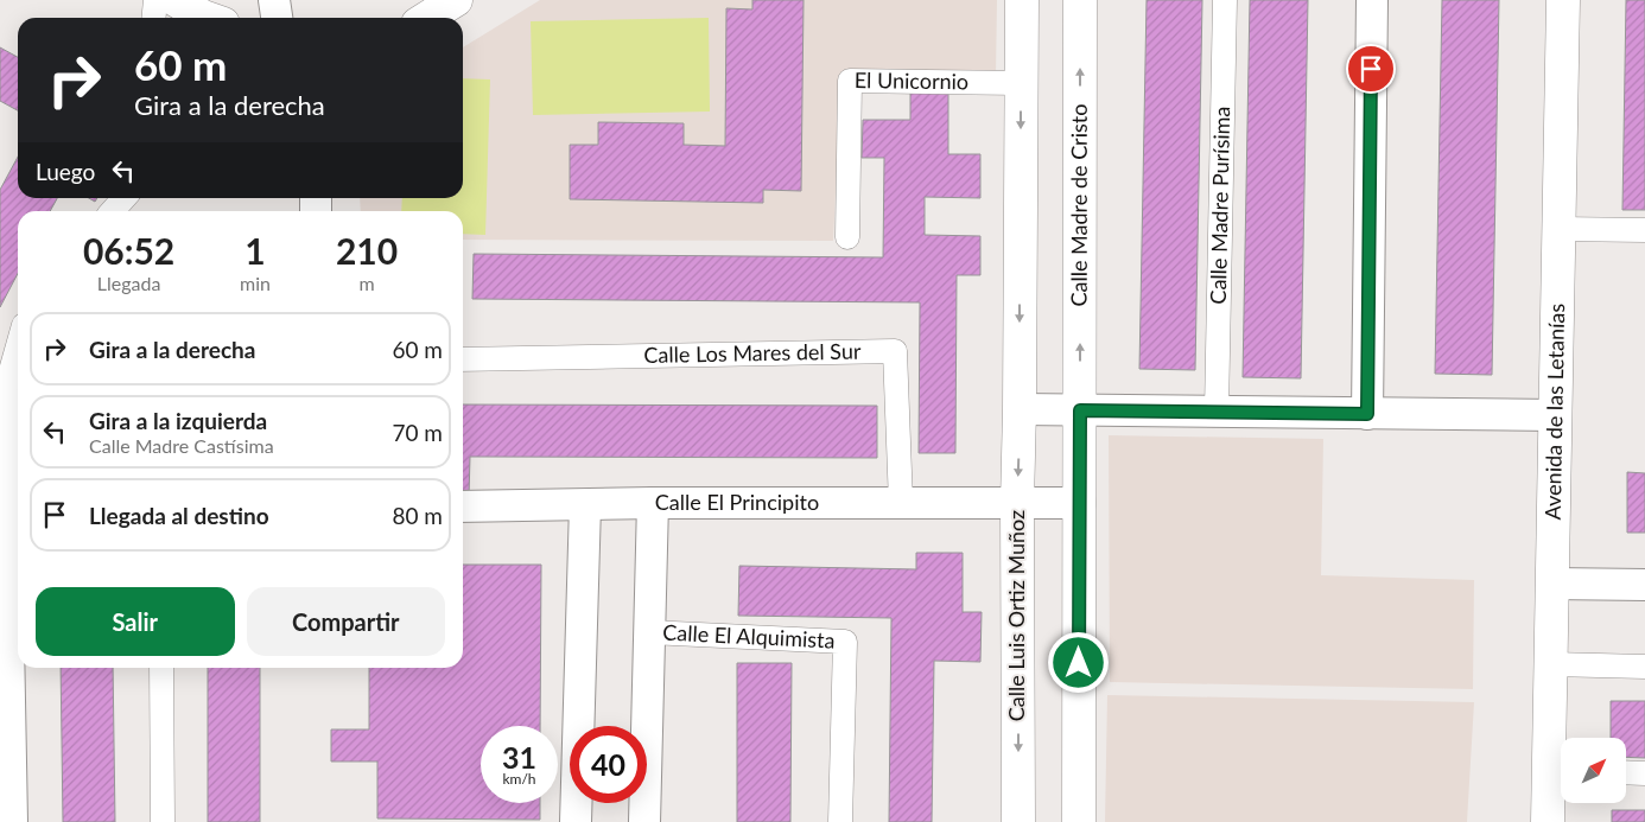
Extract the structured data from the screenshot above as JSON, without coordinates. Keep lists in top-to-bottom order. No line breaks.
{"streets":{"street":["El Unicornio","Calle Madre de Cristo","Calle Madre Purísima","Calle Los Mares del Sur","Avenida de las Letanías","Calle El Principito","Calle Luis Ortiz Muñoz","Calle El Alquimista"]},"crossings":[["Calle Los Mares del Sur","Calle El Principito"],["Calle El Principito","Calle Luis Ortiz Muñoz"]],"north":"top right","page":{"turn":["60 m","Gira a la derecha"],"then":"Luego","eta":["06:52","Llegada","1","min","210","m"],"list":[{"name":"Gira a la derecha","value":"60 m"},{"name":"Gira a la izquierda","note":"Calle Madre Castísima","value":"70 m"},{"name":"Llegada al destino","value":"80 m"}],"buttons":["Salir","Compartir"],"speed":"31 km/h","limit":"40"}}
